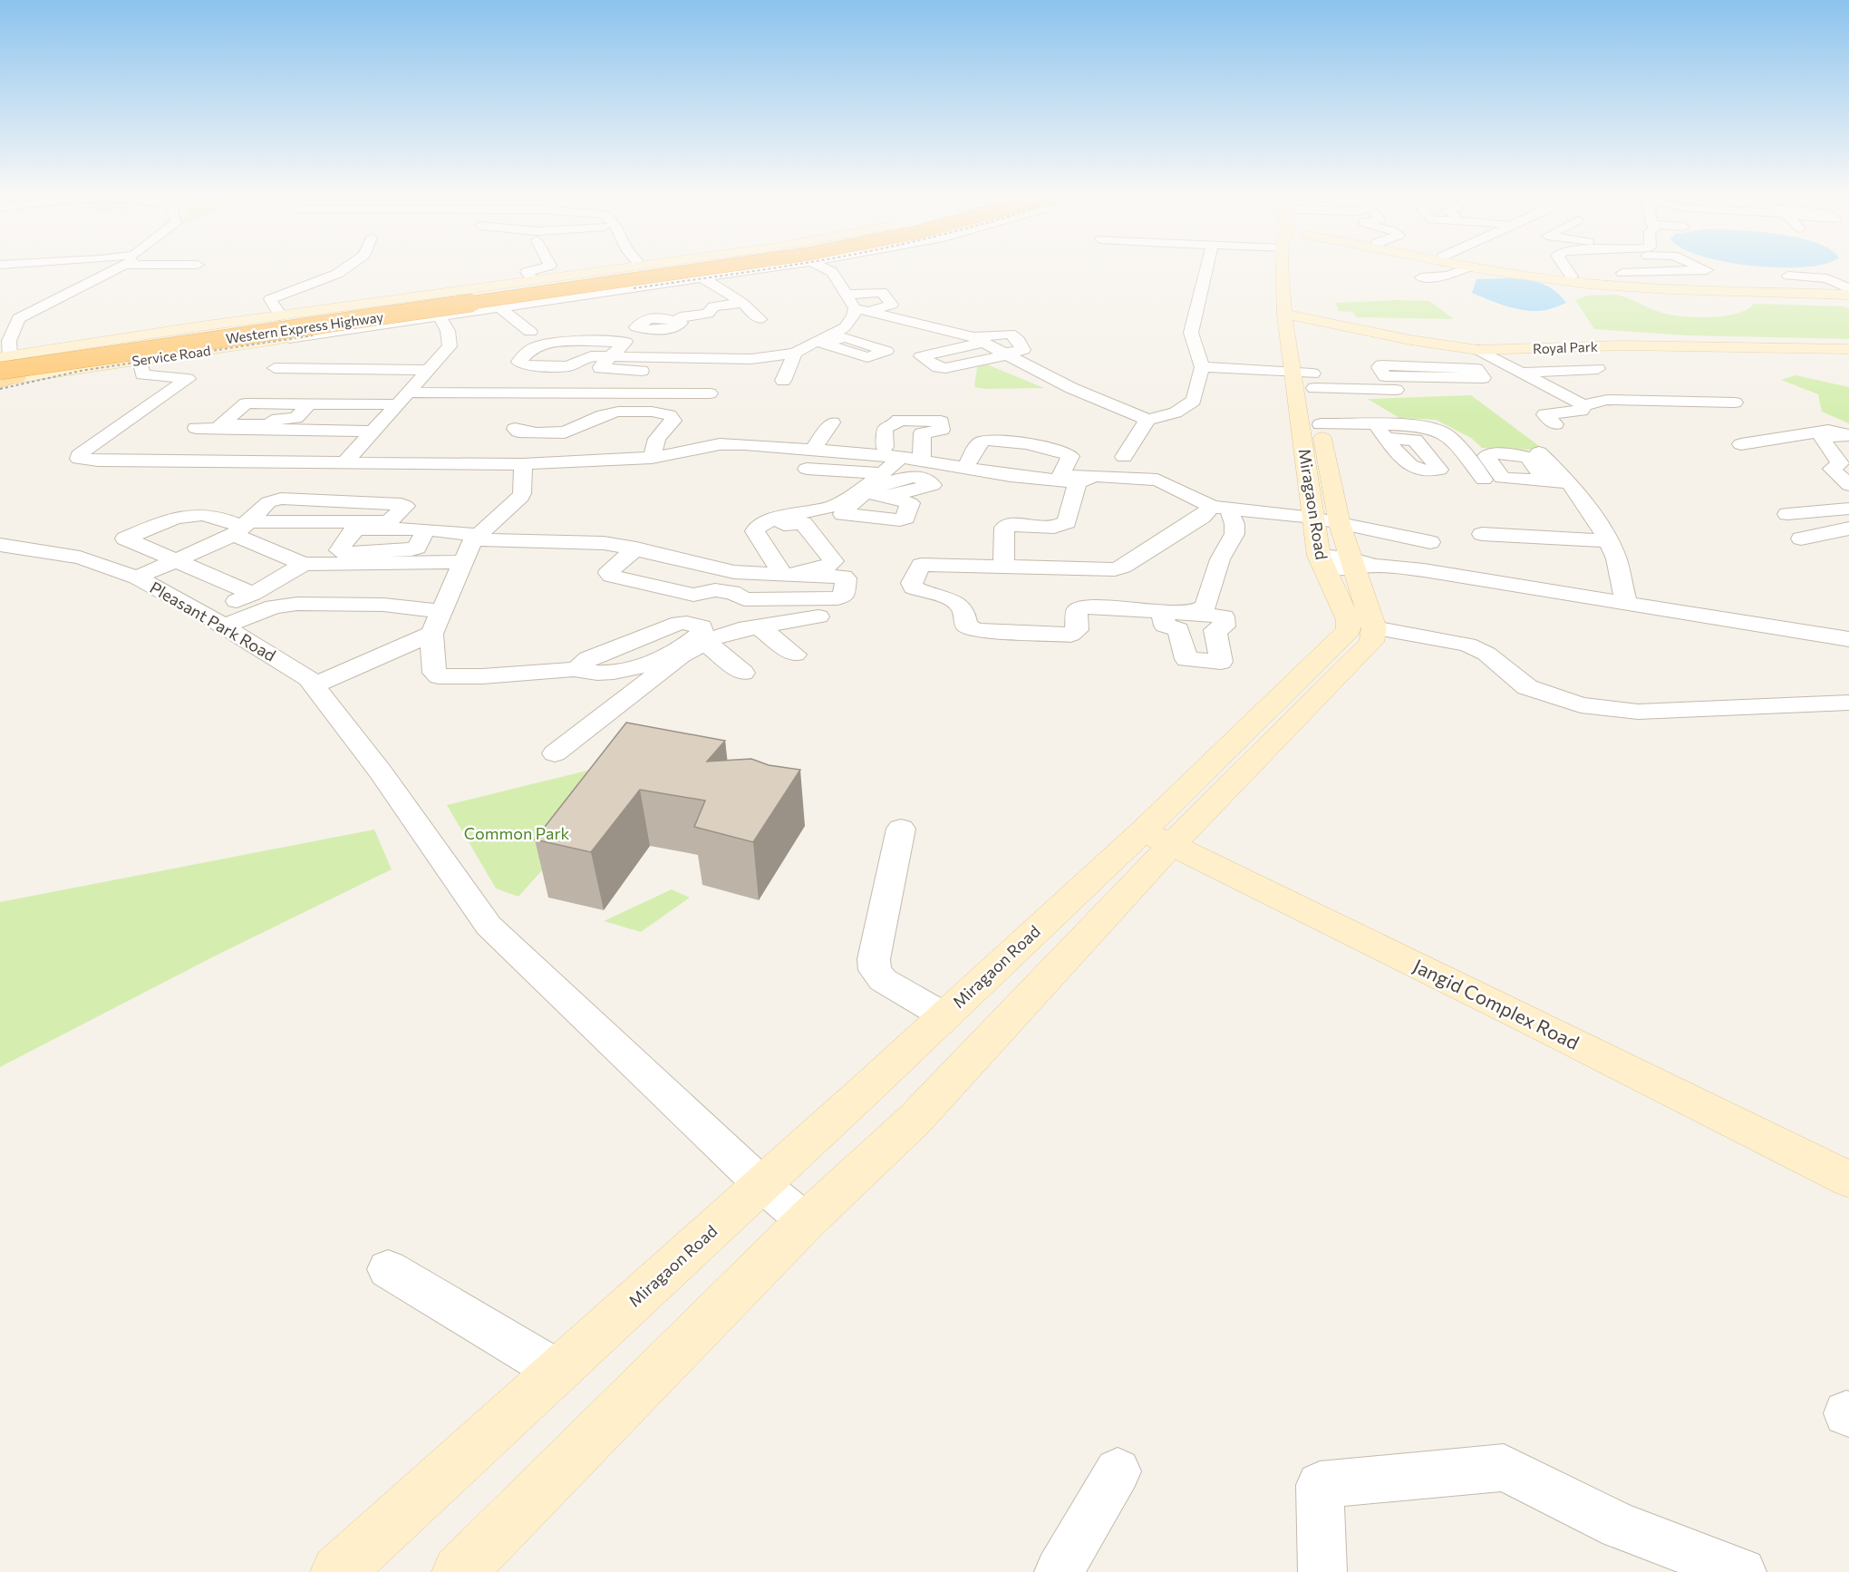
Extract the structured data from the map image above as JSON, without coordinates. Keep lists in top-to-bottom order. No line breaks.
{"streets":{"highway":["Western Express Highway"],"main road":["Royal Park","Service Road","Miragaon Road","Jangid Complex Road"],"street":["Pleasant Park Road"]},"crossings":[["Royal Park","Miragaon Road"],["Miragaon Road","Pleasant Park Road"],["Miragaon Road","Jangid Complex Road"]],"parks":["Common Park"]}
